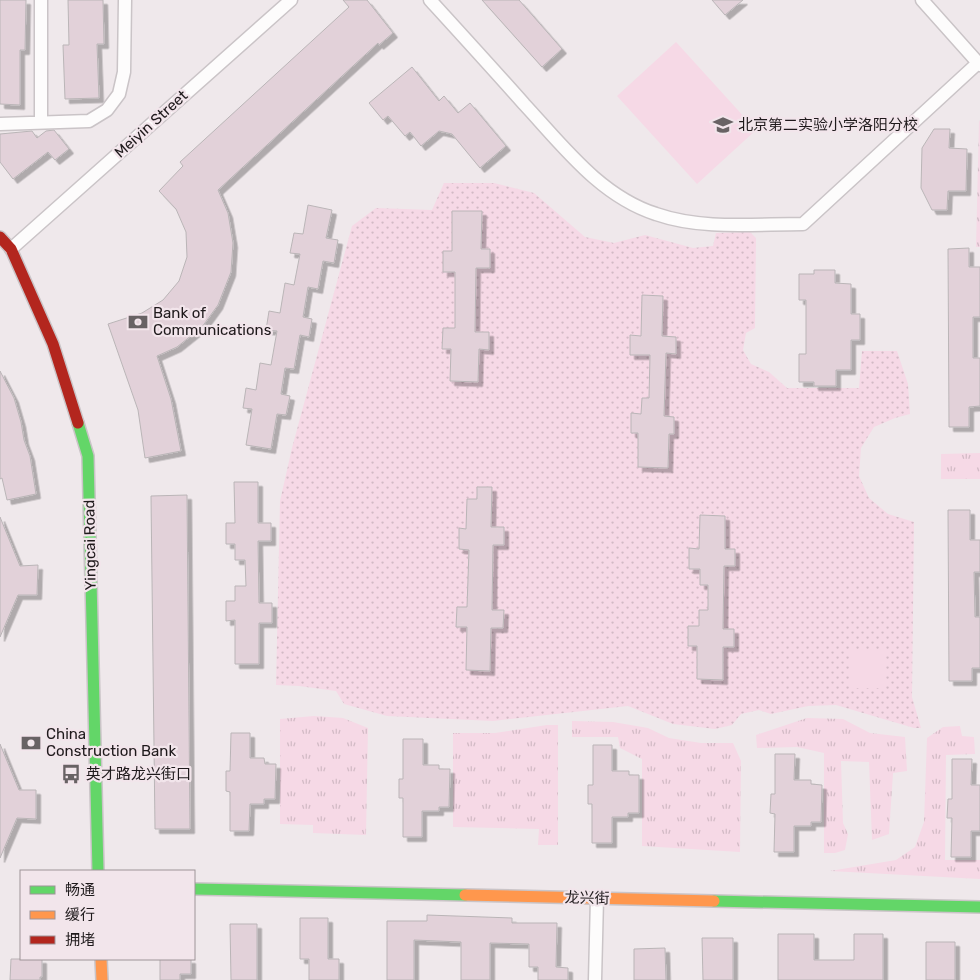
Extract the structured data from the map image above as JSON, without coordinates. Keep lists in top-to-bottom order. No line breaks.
{"streets":{"main road":["Yingcai Road","龙兴街"],"street":["Meiyin Street"]},"crossings":[["Meiyin Street","Yingcai Road"]],"places":{"school or university":["北京第二实验小学洛阳分校"],"bank":["Bank of Communications","China Construction Bank"],"bus stop":["英才路龙兴街口"]},"legend":["畅通","缓行","拥堵"]}
